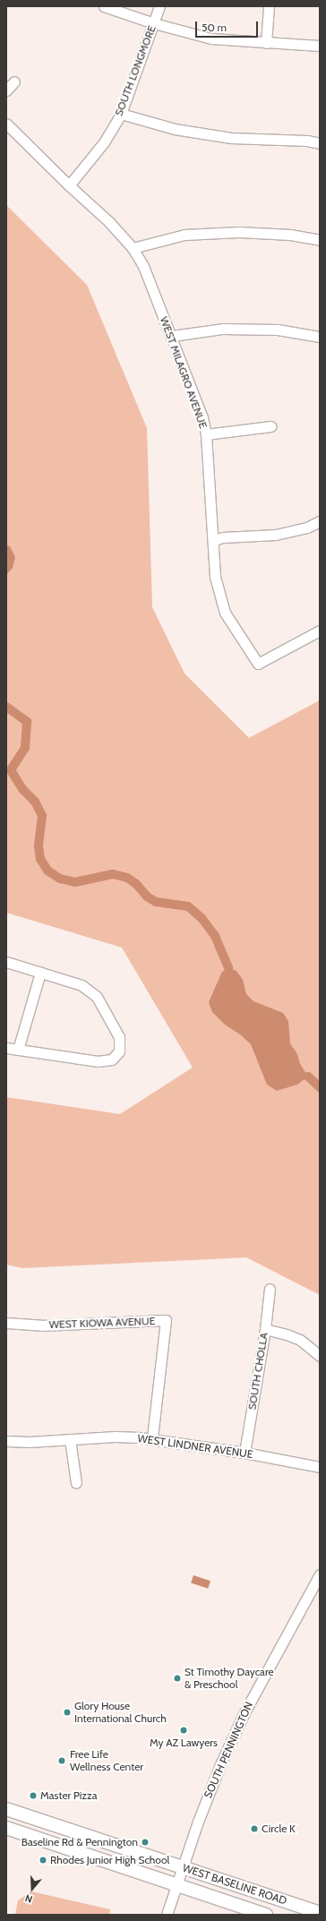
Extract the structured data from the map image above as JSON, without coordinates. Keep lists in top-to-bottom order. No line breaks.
{"streets":{"main road":["WEST BASELINE ROAD"],"street":["SOUTH LONGMORE","WEST MILAGRO AVENUE","WEST KIOWA AVENUE","SOUTH CHOLLA","WEST LINDNER AVENUE","SOUTH PENNINGTON"]},"crossings":[["SOUTH LONGMORE","WEST MILAGRO AVENUE"],["WEST KIOWA AVENUE","WEST LINDNER AVENUE"],["SOUTH CHOLLA","WEST LINDNER AVENUE"],["SOUTH PENNINGTON","WEST BASELINE ROAD"]],"places":["St Timothy Daycare & Preschool","Glory House International Church","My AZ Lawyers","Free Life Wellness Center","Master Pizza","Circle K","Baseline Rd & Pennington","Rhodes Junior High School"],"scale_bar":"50 m","north":"bottom"}
